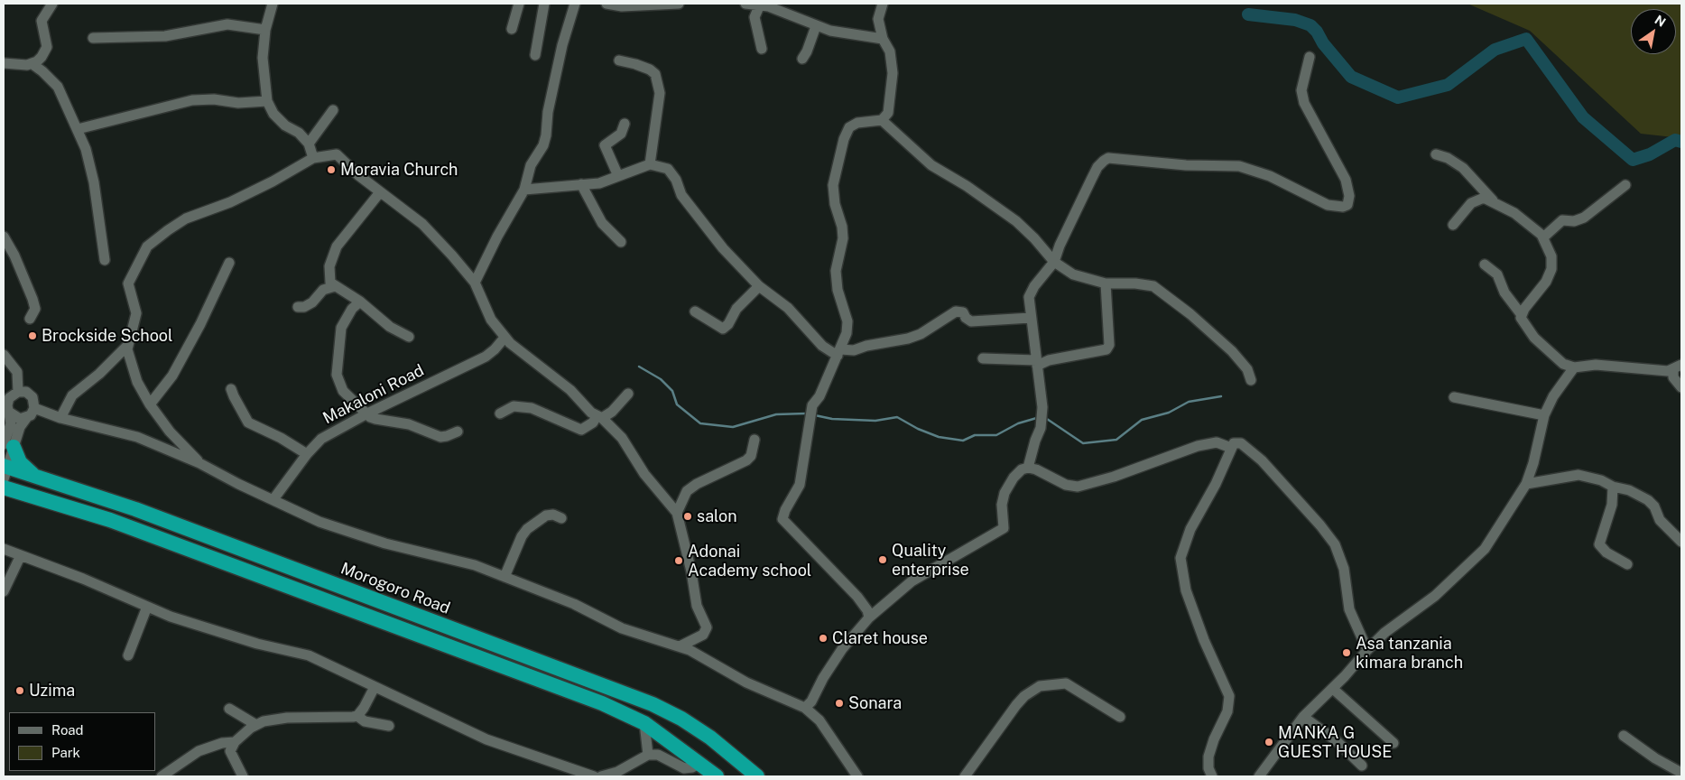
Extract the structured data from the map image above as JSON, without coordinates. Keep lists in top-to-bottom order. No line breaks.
{"streets":{"highway":["Morogoro Road"],"street":["Makaloni Road"]},"places":["Moravia Church","Brockside School","salon","Quality enterprise","Adonai Academy school","Claret house","Asa tanzania kimara branch","Uzima","Sonara","MANKA G GUEST HOUSE"],"legend":["Road","Park"],"north":"top right"}
